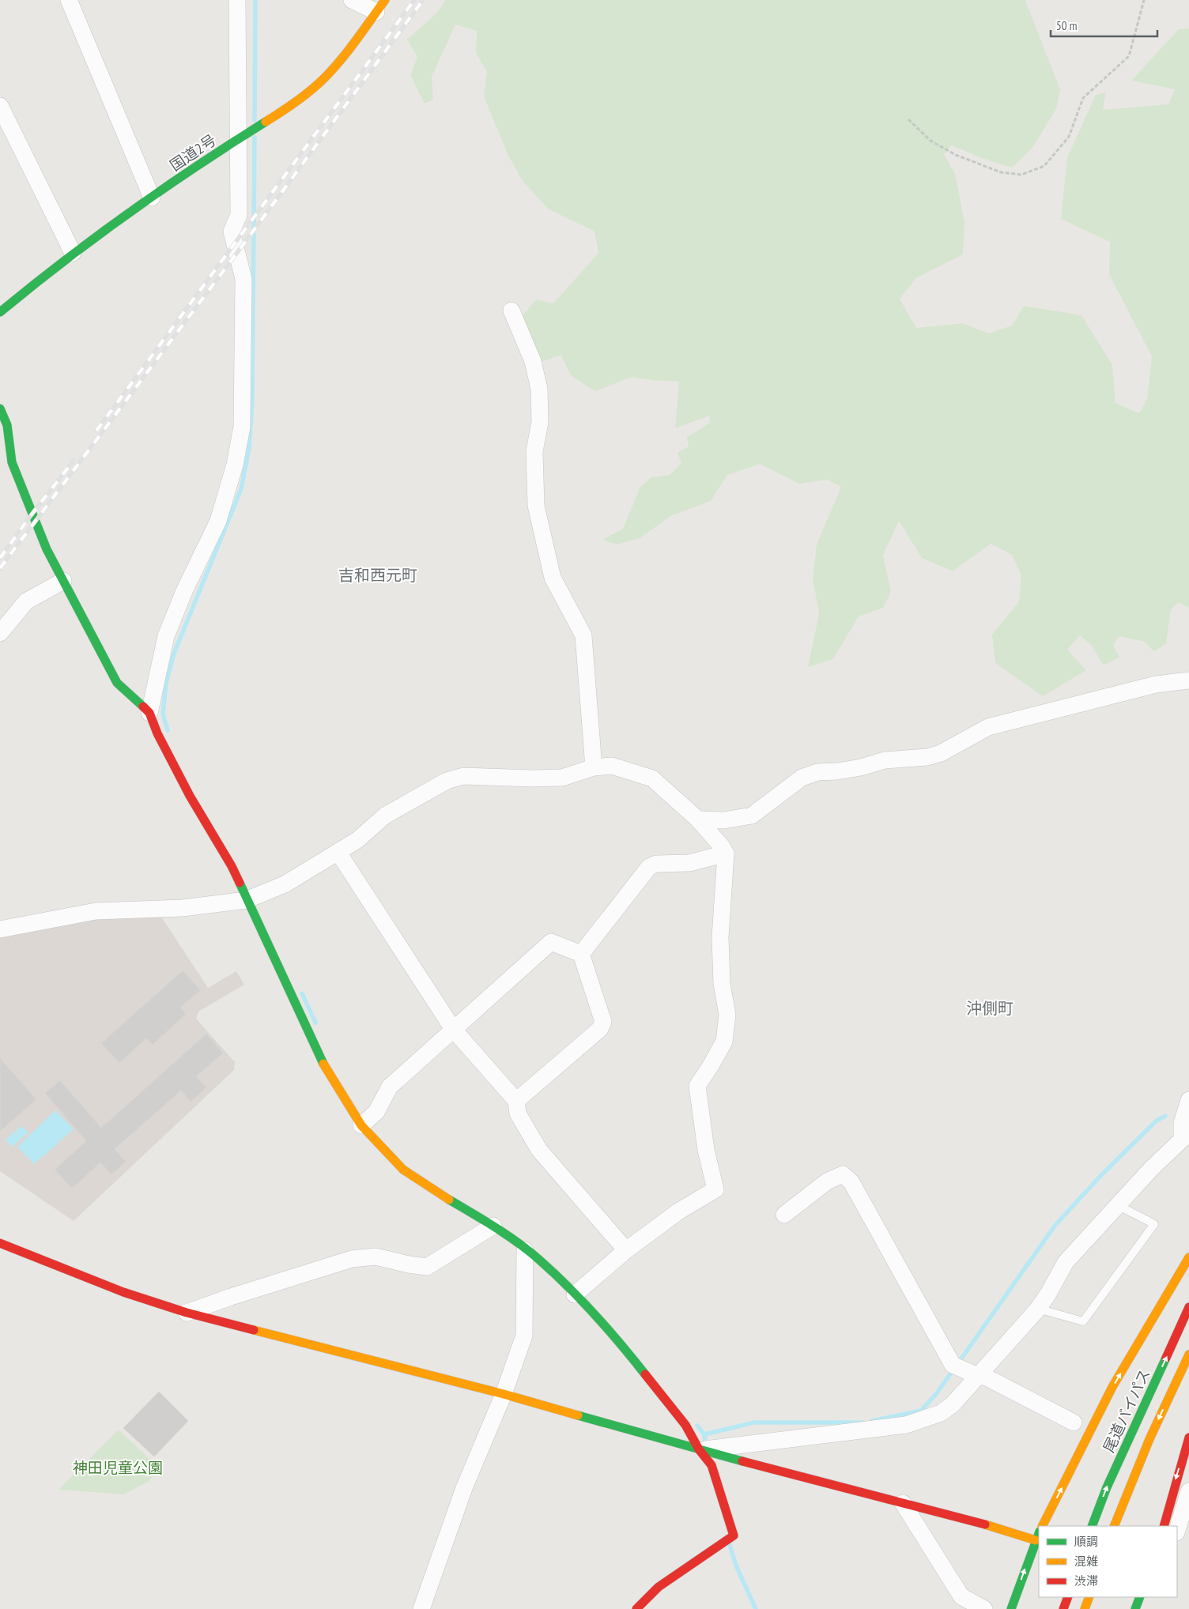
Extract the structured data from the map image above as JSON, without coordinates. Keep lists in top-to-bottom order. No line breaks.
{"streets":{"main road":["国道2号","尾道バイパス"]},"districts":["吉和西元町","沖側町"],"parks":["神田児童公園"],"legend":["順調","混雑","渋滞"],"scale_bar":"50 m"}
